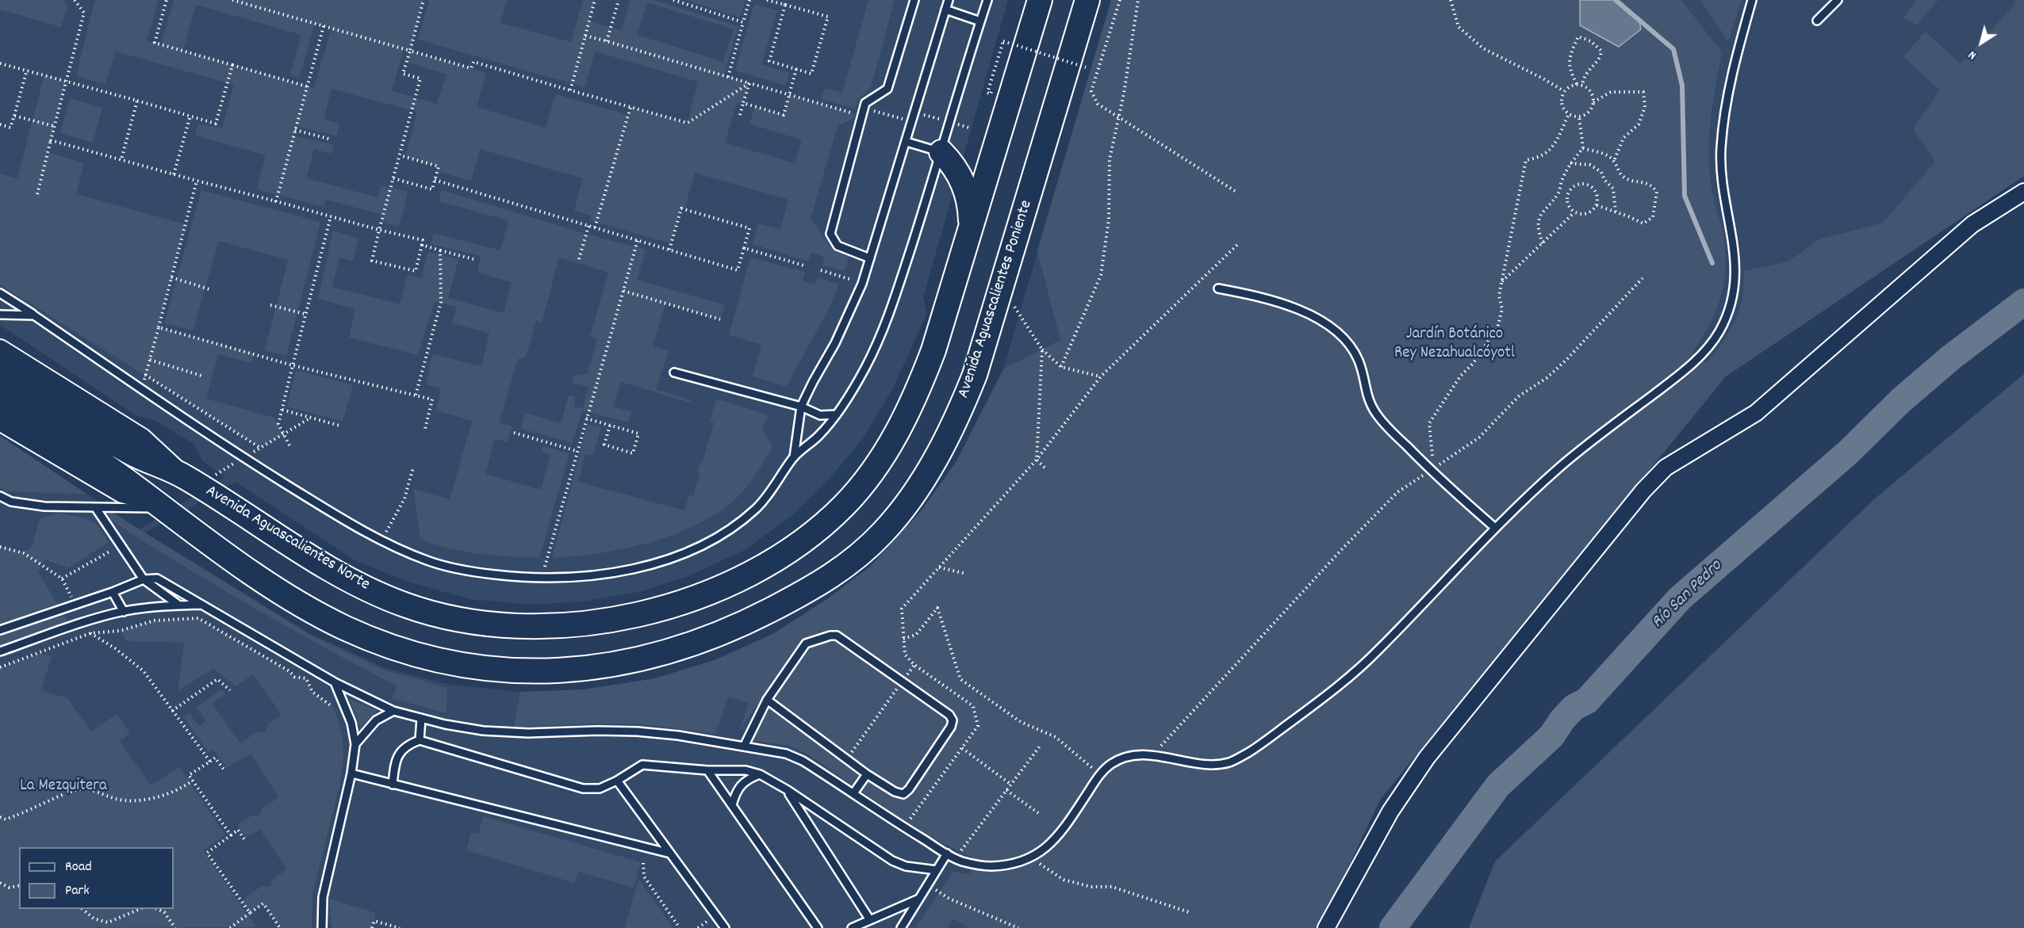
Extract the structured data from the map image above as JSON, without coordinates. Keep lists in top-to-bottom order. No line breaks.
{"streets":{"main road":["Avenida Aguascalientes Poniente","Avenida Aguascalientes Norte"]},"water":["Río San Pedro"],"parks":["Jardín Botánico Rey Nezahualcóyotl","La Mezquitera"],"legend":["Road","Park"],"north":"bottom left"}
